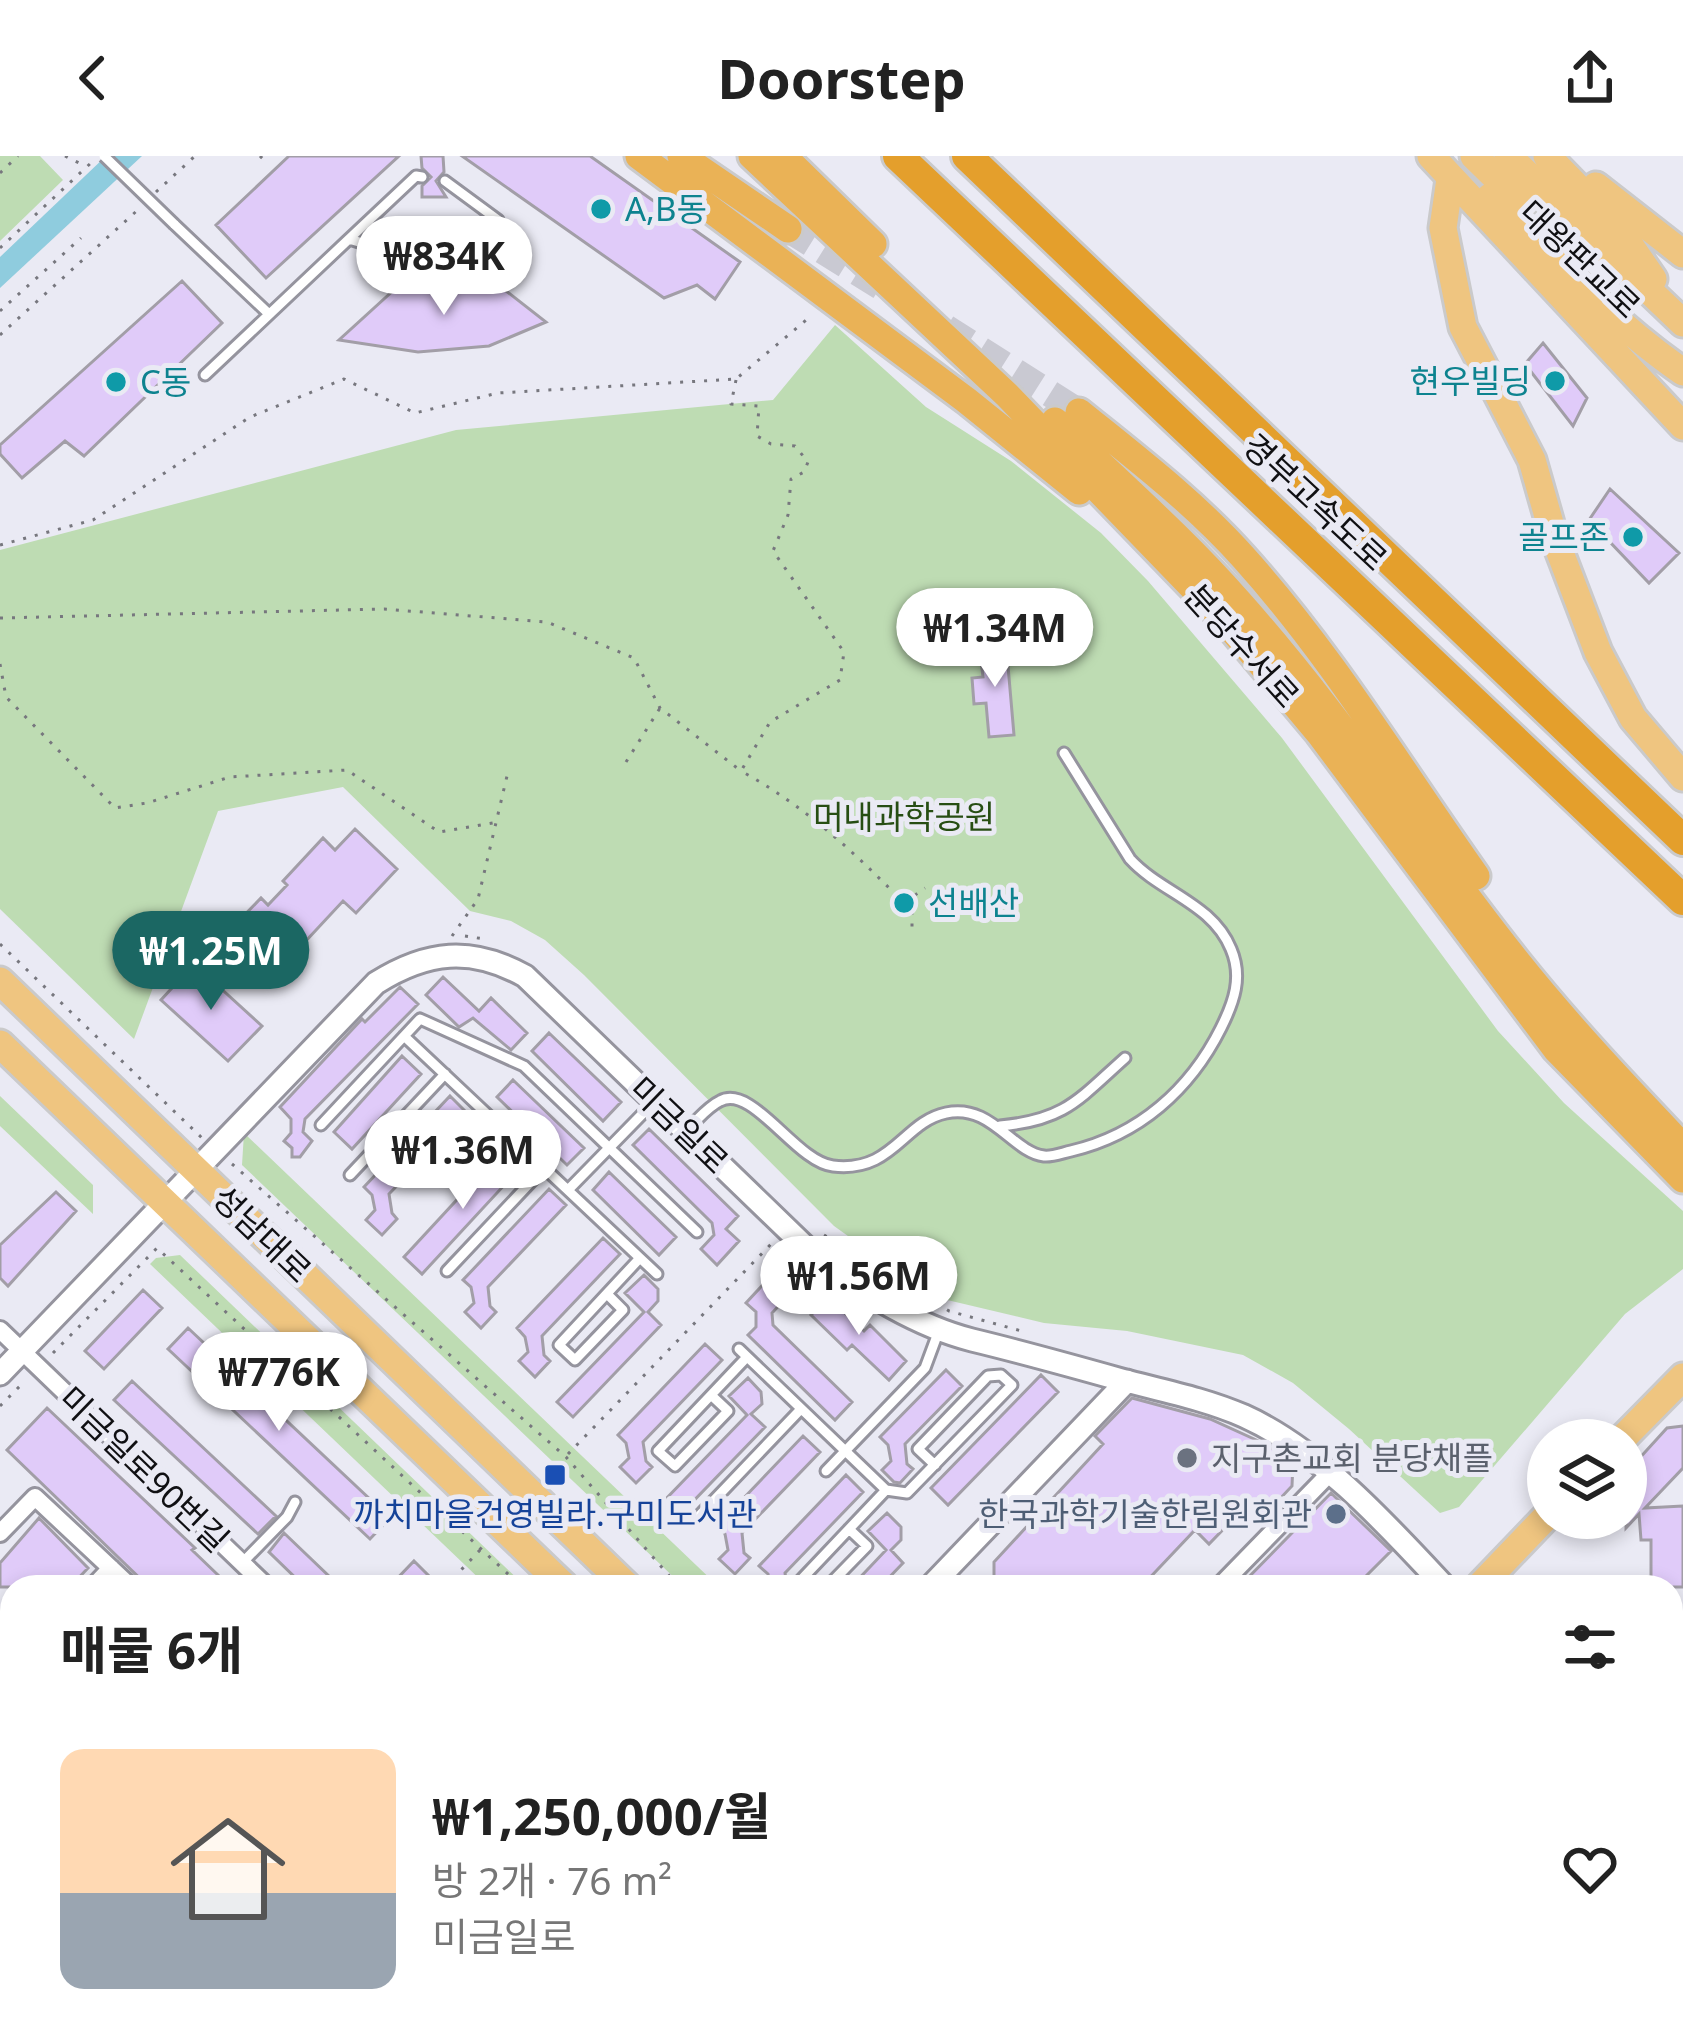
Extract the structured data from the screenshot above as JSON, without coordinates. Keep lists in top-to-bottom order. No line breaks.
{"streets":{"highway":["경부고속도로","분당수서로"],"main road":["대왕판교로","성남대로"],"street":["미금일로","미금일로90번길"]},"crossings":[["미금일로","성남대로"],["미금일로","미금일로90번길"]],"parks":["머내과학공원"],"places":{"other":["A,B동","현우빌딩","C동","골프존","선배산","지구촌교회 분당채플","한국과학기술한림원회관"],"transit":["까치마을건영빌라.구미도서관"]},"page":{"header":"Doorstep","price":["₩834K","₩1.34M","₩1.25M","₩1.36M","₩1.56M","₩776K"],"heading":"매물 6개","list":[{"name":"₩1,250,000/월","note":"방 2개 · 76 m² · 미금일로"}]}}
